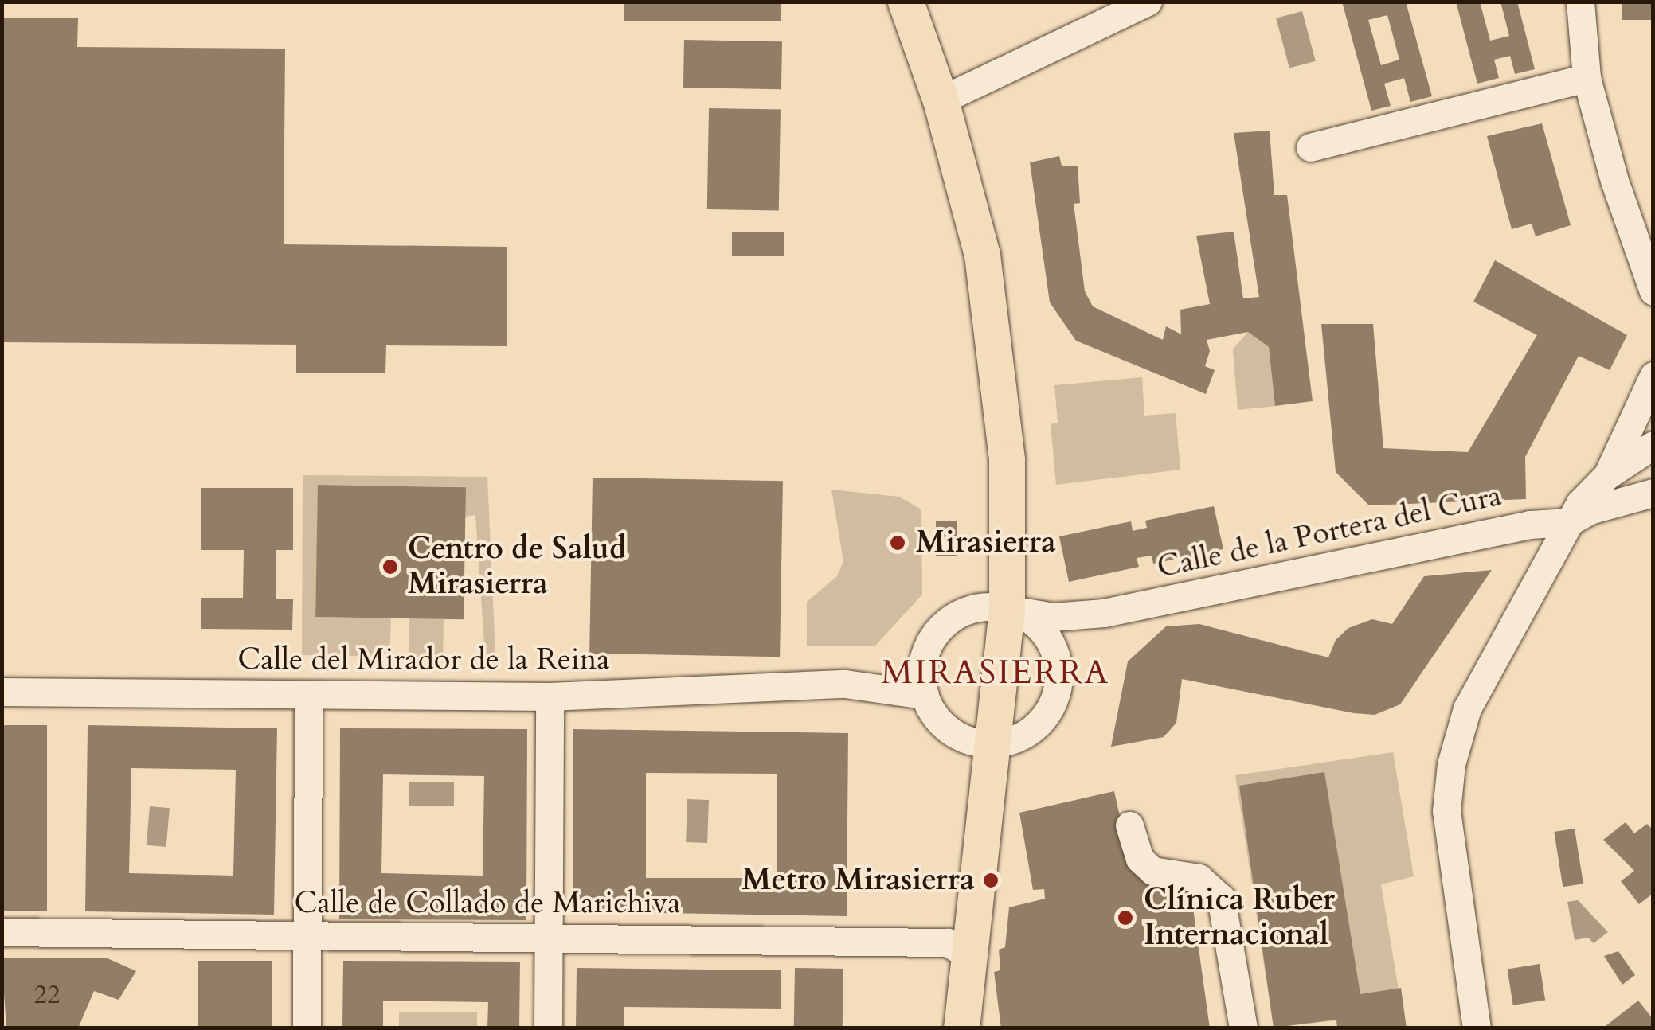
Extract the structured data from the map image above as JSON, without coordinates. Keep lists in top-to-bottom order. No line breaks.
{"streets":{"street":["Calle de la Portera del Cura","Calle del Mirador de la Reina","Calle de Collado de Marichiva"]},"districts":["MIRASIERRA"],"places":["Mirasierra","Centro de Salud Mirasierra","Metro Mirasierra","Clínica Ruber Internacional"],"house_numbers":["22"]}
